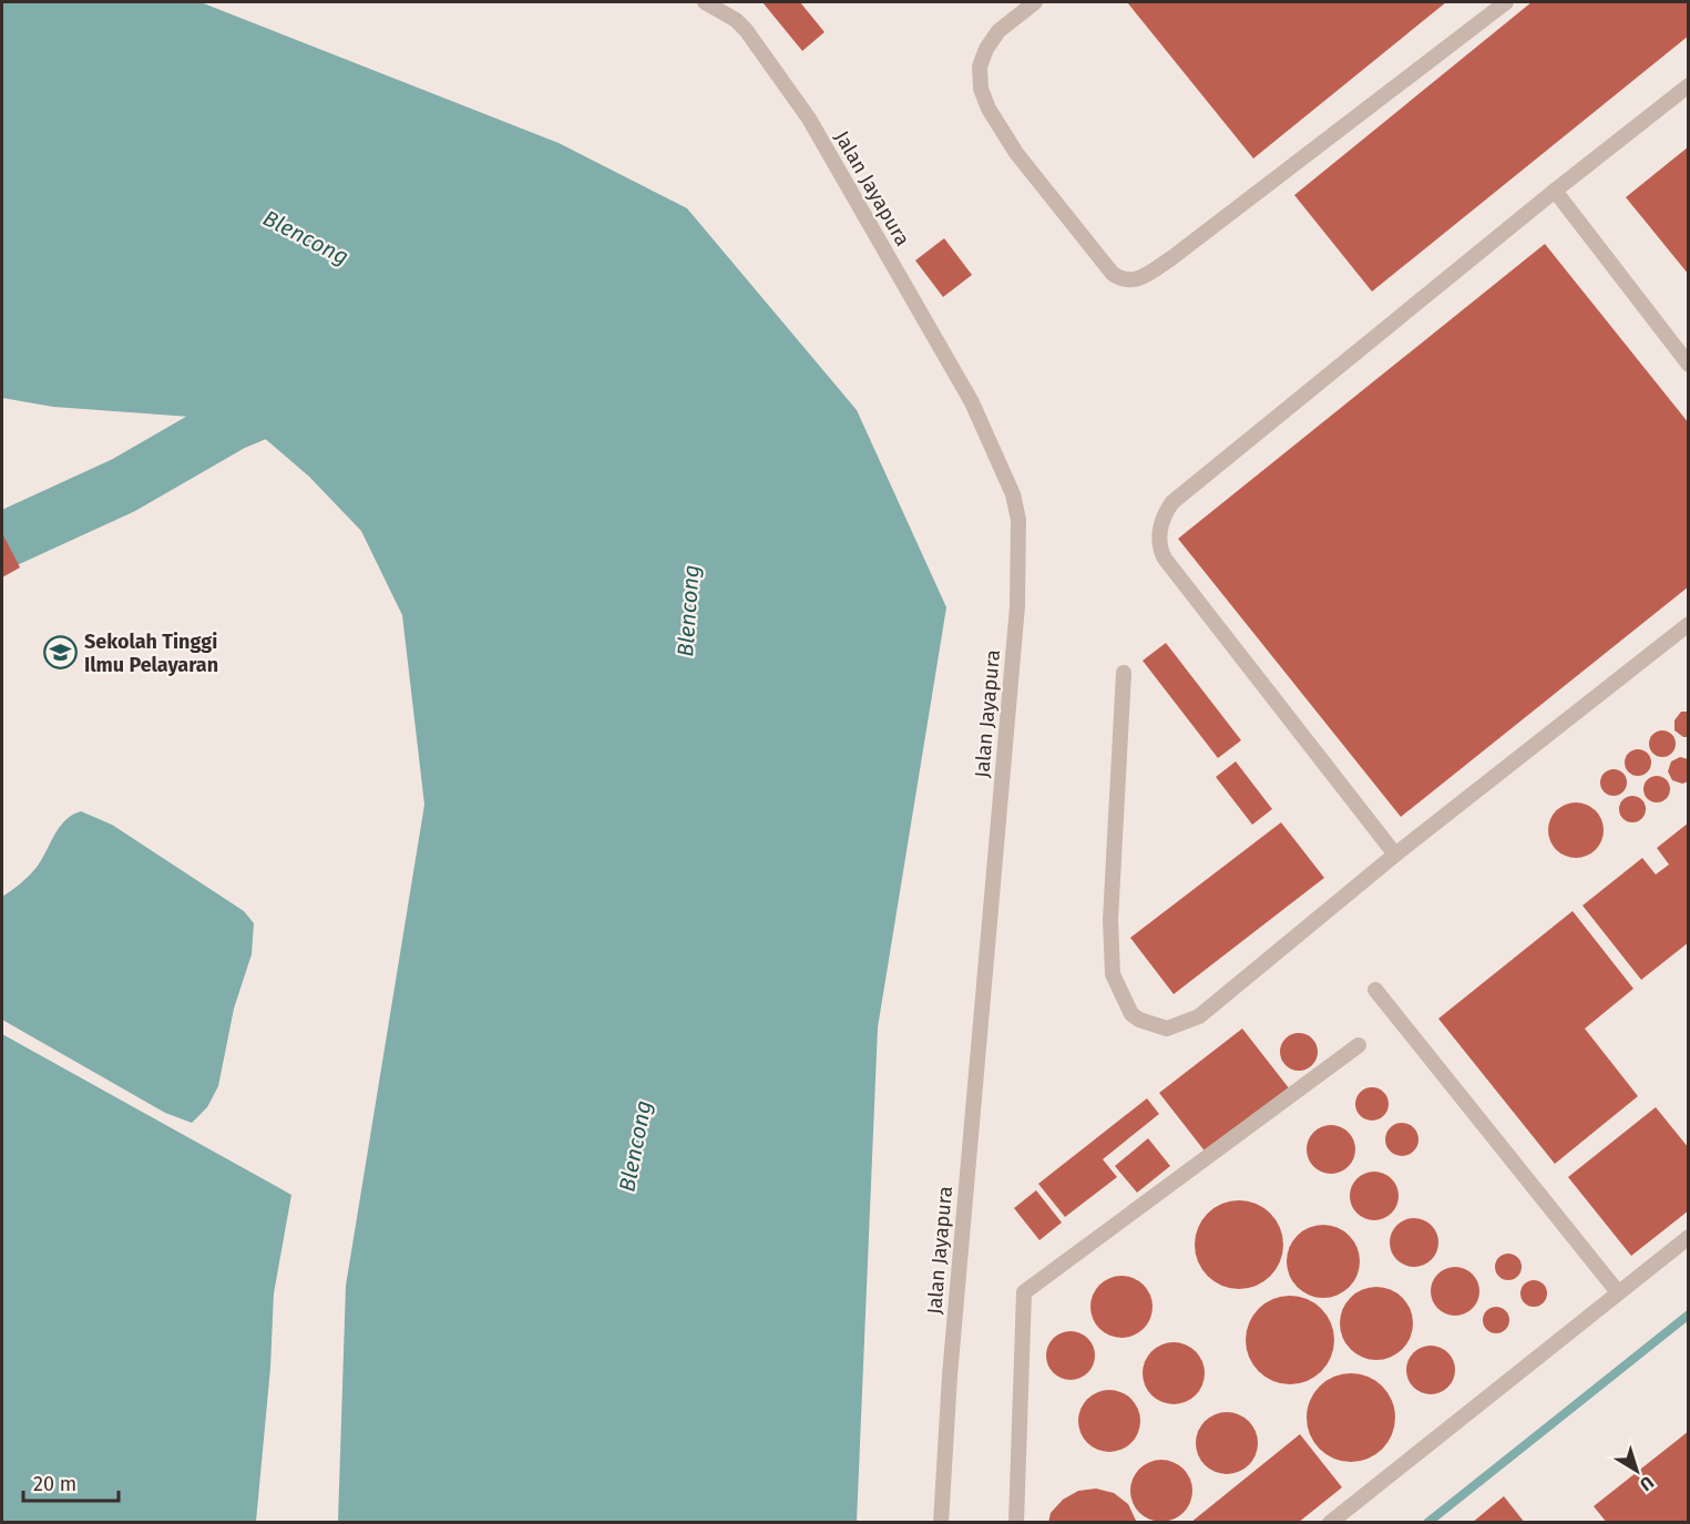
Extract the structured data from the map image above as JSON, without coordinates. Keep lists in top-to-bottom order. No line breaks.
{"streets":{"lane":["Jalan Jayapura"]},"water":["Blencong"],"places":{"school or university":["Sekolah Tinggi Ilmu Pelayaran"]},"scale_bar":"20 m","north":"bottom right"}
